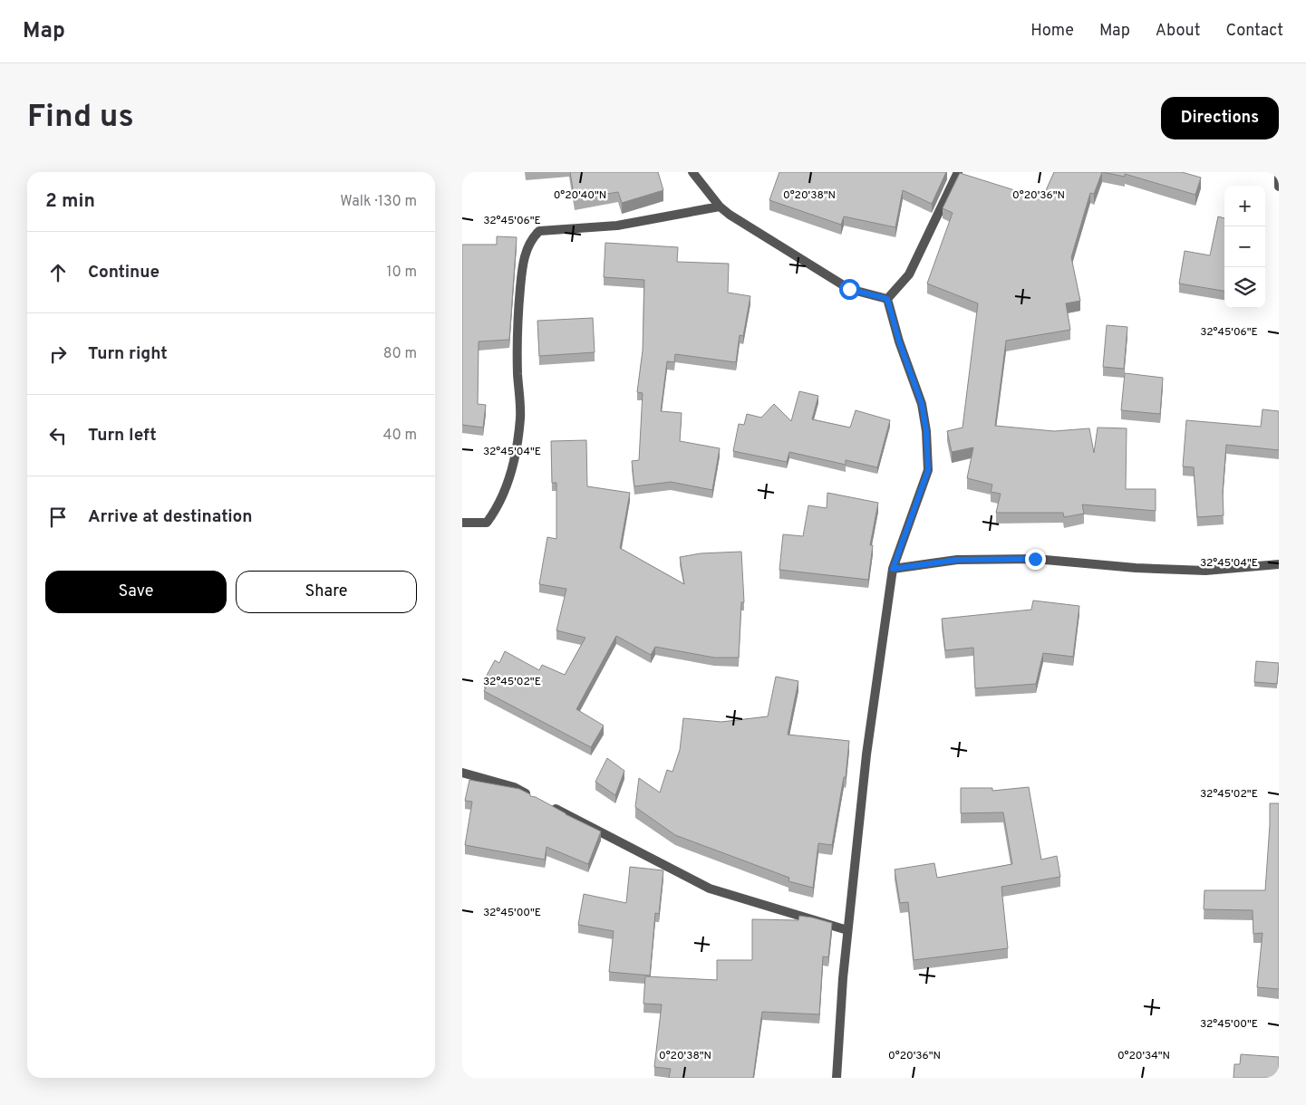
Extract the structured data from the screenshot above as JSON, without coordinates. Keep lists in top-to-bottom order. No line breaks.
{"page":{"header":"Map","nav":["Home","Map","About","Contact"],"buttons":["Directions",["Save","Share"]],"title":"Find us","heading":["2 min","Walk · 130 m"],"map_buttons":["+","−"],"list":[["Continue","10 m"],["Turn right","80 m"],["Turn left","40 m"],"Arrive at destination"]},"coordinates":["0°20'40\"N","0°20'38\"N","0°20'36\"N","32°45'06\"E","32°45'04\"E","32°45'02\"E","32°45'00\"E","0°20'34\"N"]}
